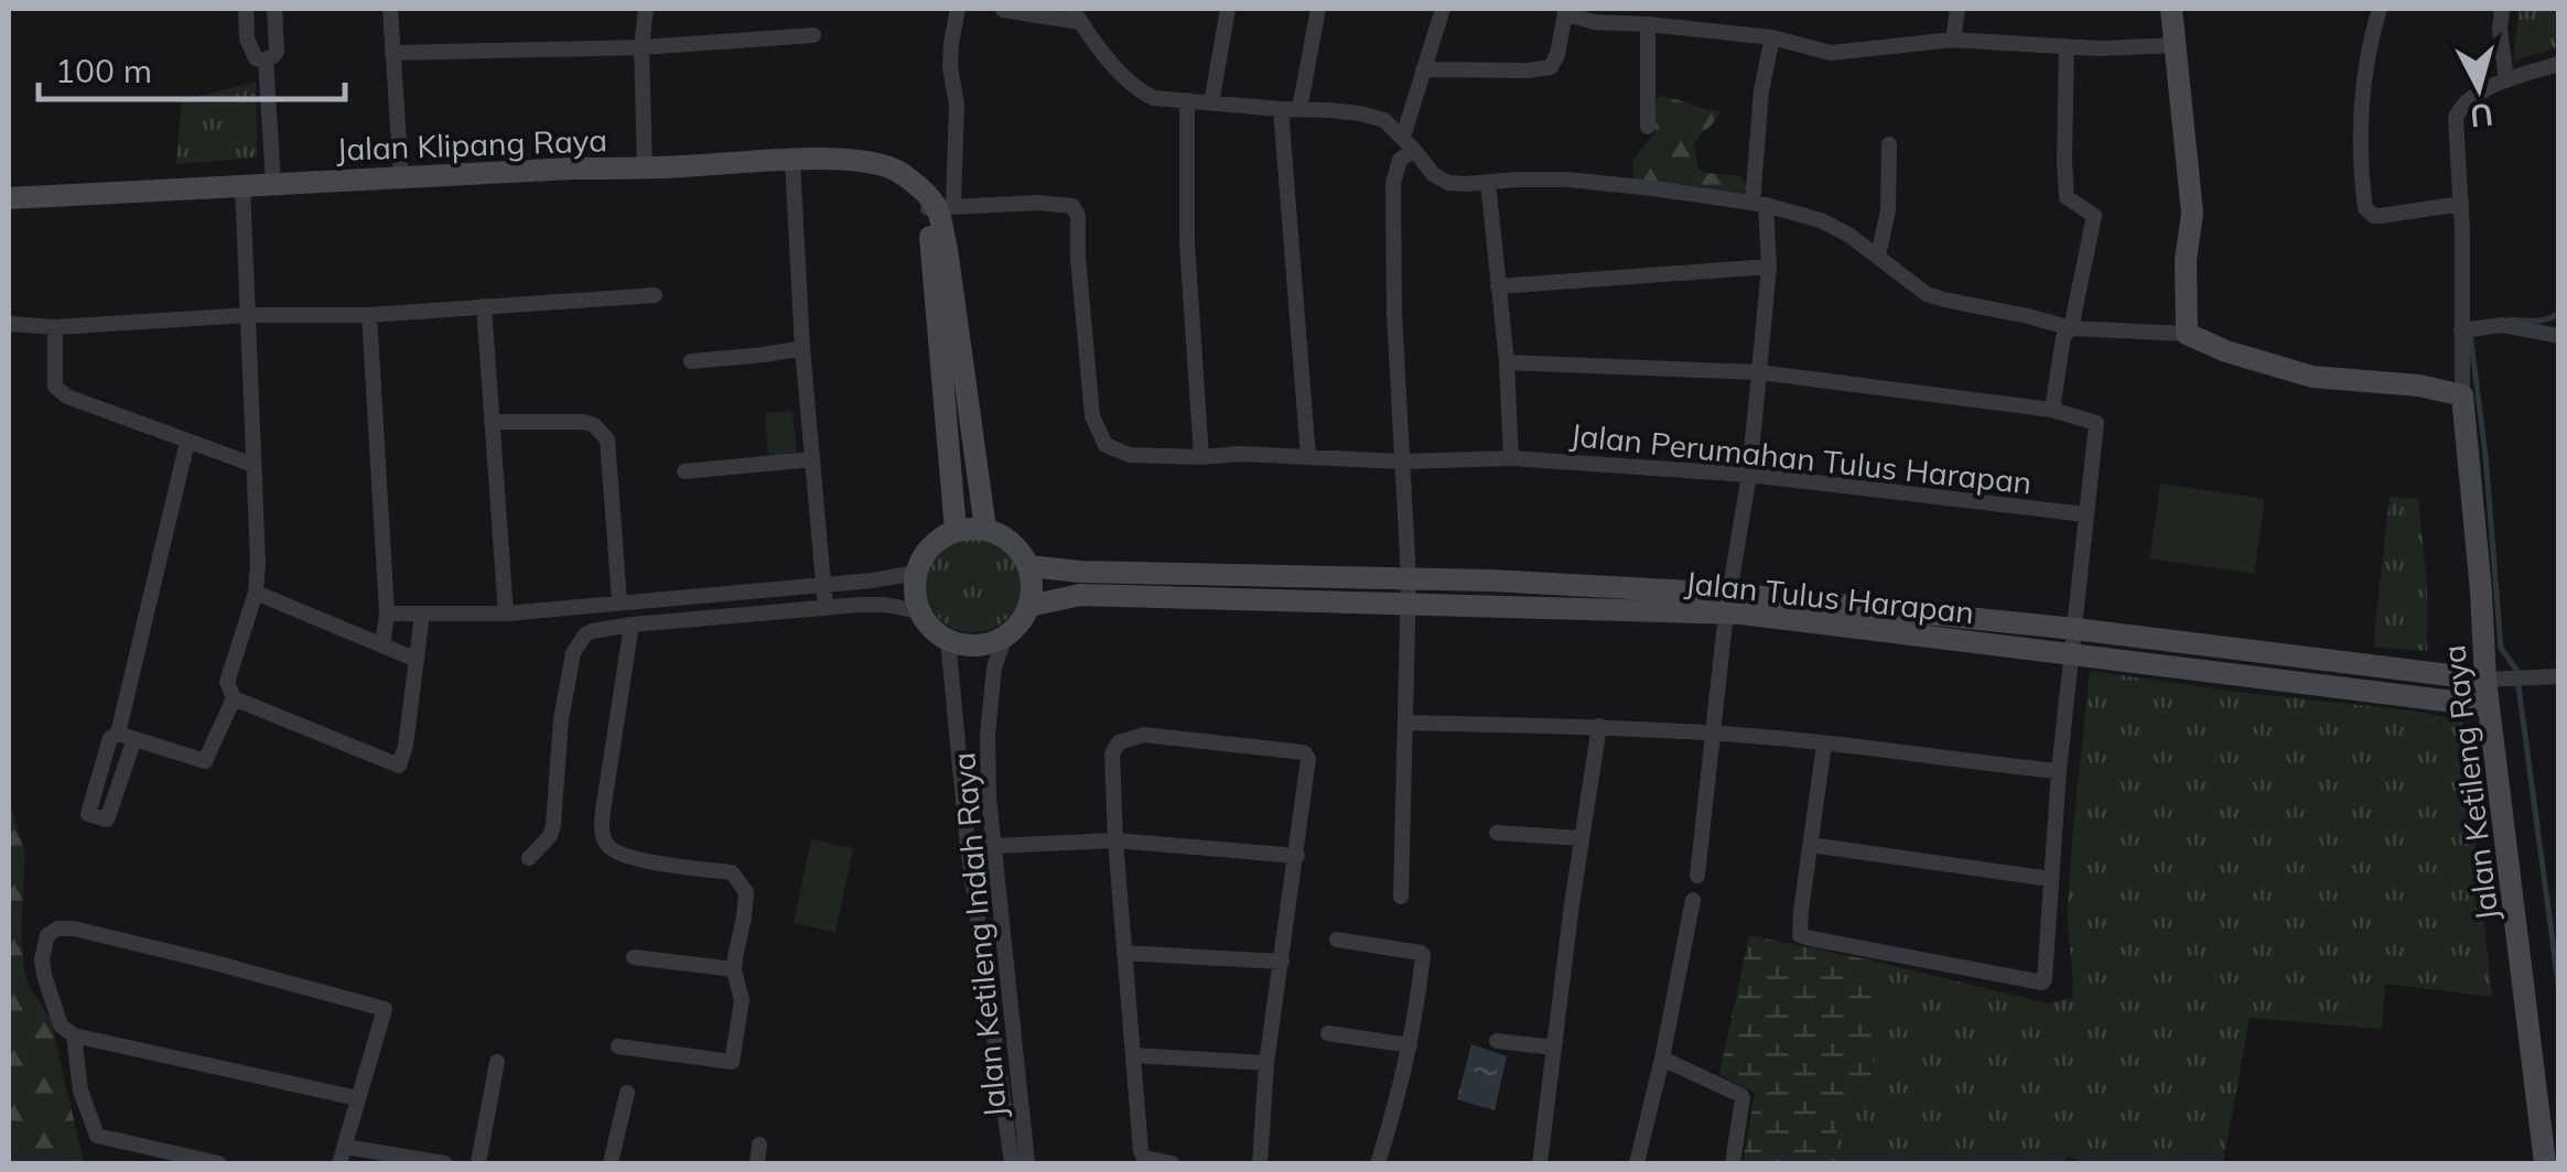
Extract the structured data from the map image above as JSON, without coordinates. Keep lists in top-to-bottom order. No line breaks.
{"streets":{"main road":["Jalan Klipang Raya","Jalan Tulus Harapan","Jalan Ketileng Raya"],"street":["Jalan Perumahan Tulus Harapan","Jalan Ketileng Indah Raya"]},"crossings":[["Jalan Klipang Raya","Jalan Perumahan Tulus Harapan"],["Jalan Tulus Harapan","Jalan Ketileng Raya"],["Jalan Tulus Harapan","Jalan Ketileng Indah Raya"]],"scale_bar":"100 m","north":"bottom"}
